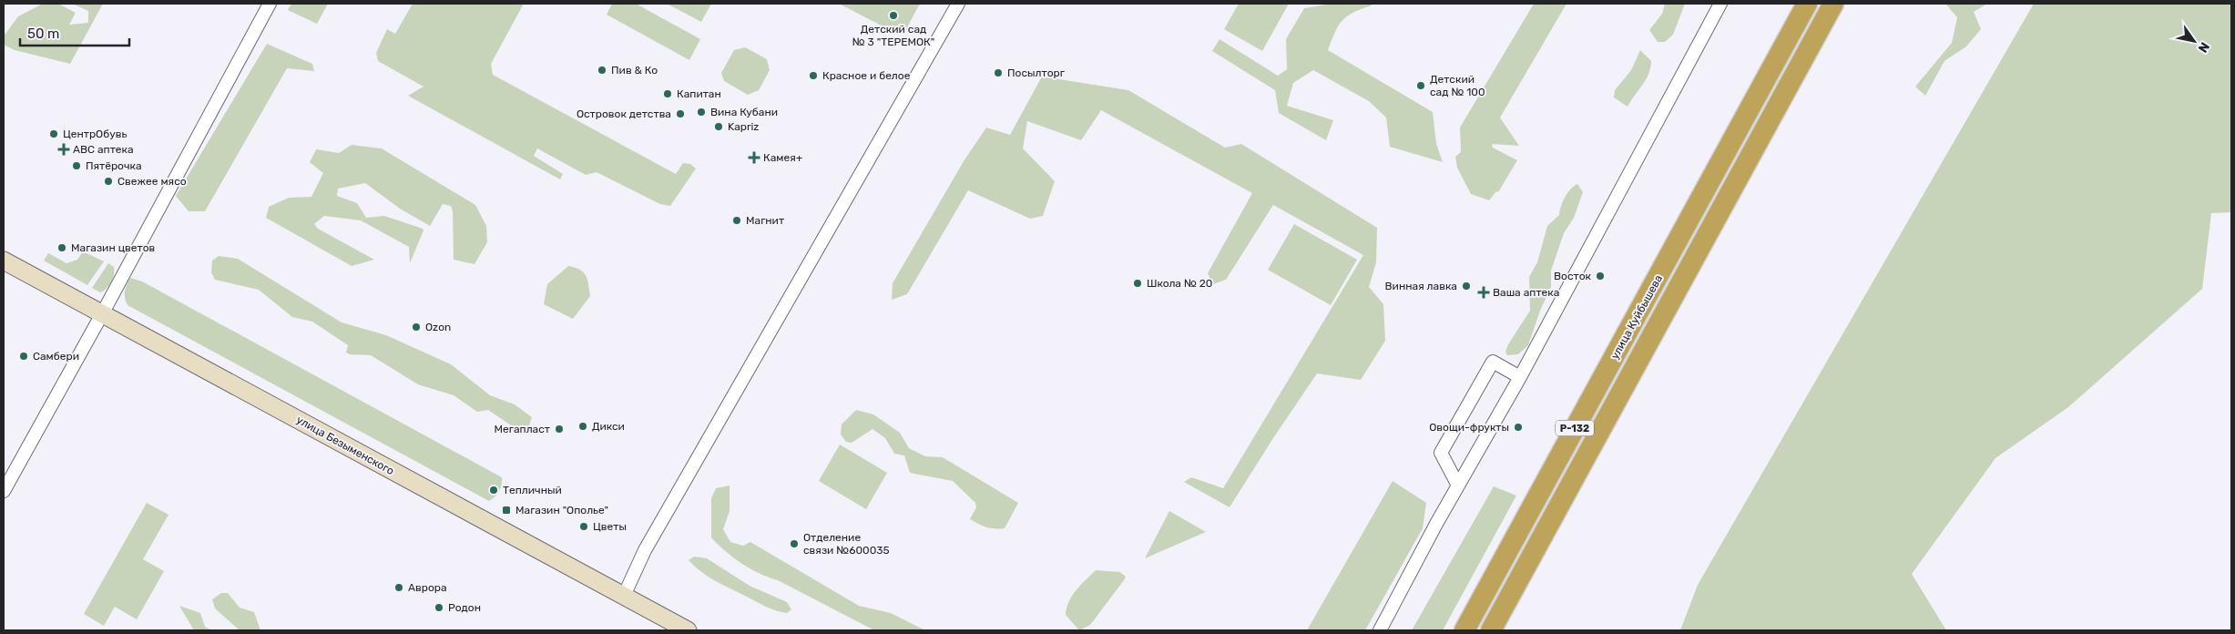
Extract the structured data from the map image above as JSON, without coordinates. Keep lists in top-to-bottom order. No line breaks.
{"streets":{"highway":["улица Куйбышева","Р-132"],"main road":["улица Безыменского"]},"places":{"other":["Детский сад № 3 \"ТЕРЕМОК\"","Пив & Ко","Посылторг","Красное и белое","Детский сад № 100","Капитан","Вина Кубани","Островок детства","Kapriz","ЦентрОбувь","Пятёрочка","Свежее мясо","Магнит","Магазин цветов","Восток","Школа № 20","Винная лавка","Ozon","Самбери","Дикси","Овощи-фрукты","Мегапласт","Тепличный","Цветы","Отделение связи №600035","Аврора","Родон"],"health":["АВС аптека","Камея+","Ваша аптека"],"transit":["Магазин \"Ополье\""]},"scale_bar":"50 m","north":"bottom right"}
